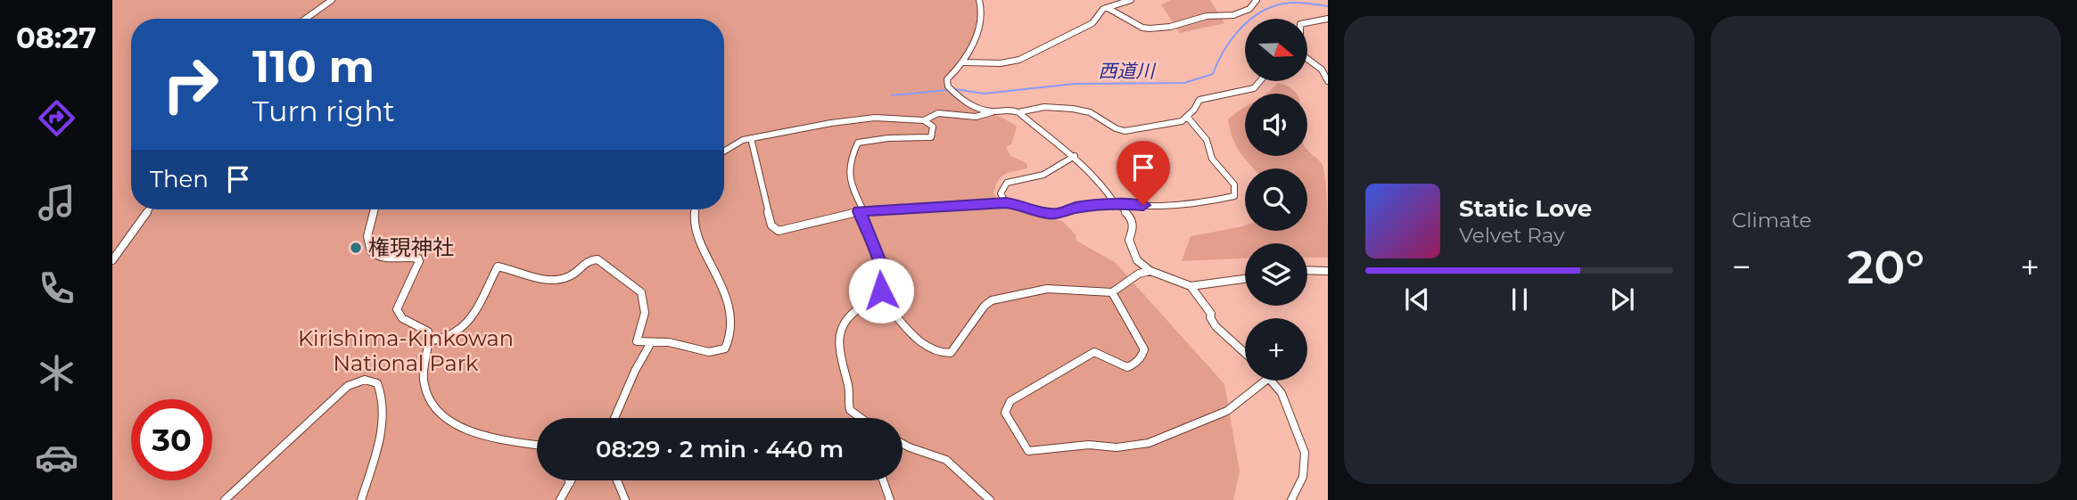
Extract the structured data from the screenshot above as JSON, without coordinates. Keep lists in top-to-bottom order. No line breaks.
{"water":["西道川"],"parks":["Kirishima-Kinkowan National Park"],"places":["権現神社"],"north":"right","page":{"tabs":"08:27","tile":"Climate","map_buttons":"+","turn":["110 m","Turn right"],"then":"Then","song":["Static Love","Velvet Ray"],"heat":["−","20°","+"],"limit":"30","trip":"08:29 · 2 min · 440 m"}}
